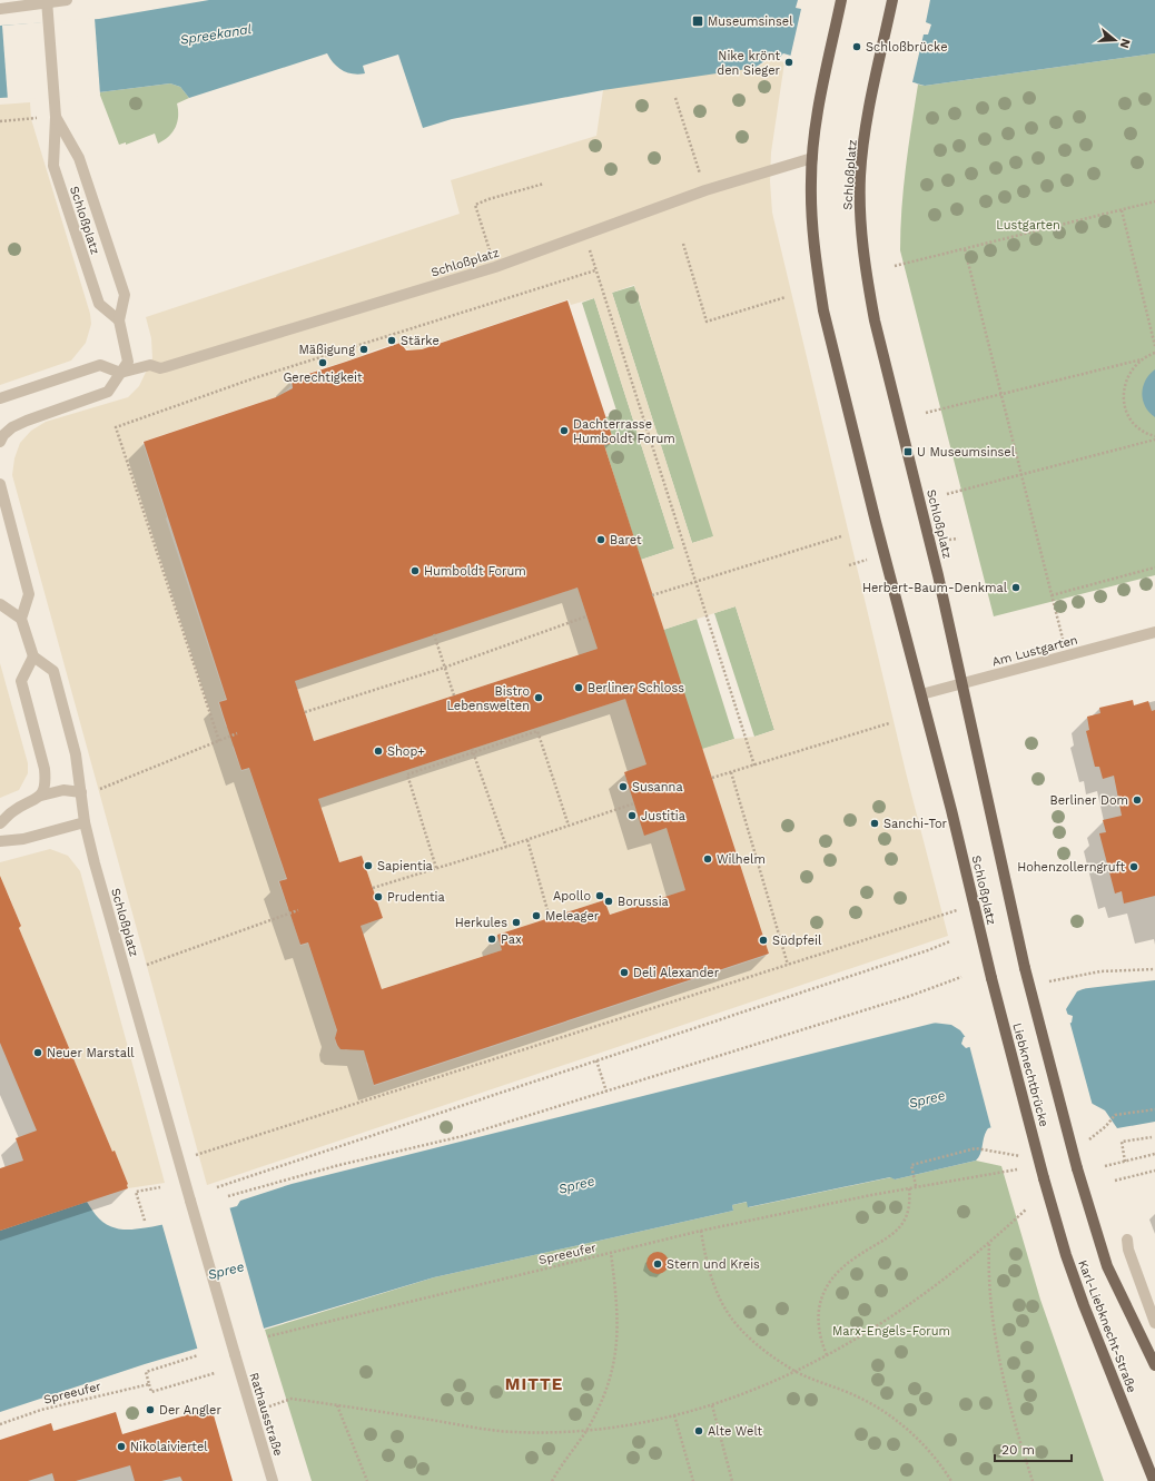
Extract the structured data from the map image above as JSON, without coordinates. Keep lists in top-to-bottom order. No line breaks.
{"streets":{"main road":["Schloßplatz","Liebknechtbrücke","Karl-Liebknecht-Straße"],"street":["Am Lustgarten","Rathausstraße"],"path":["Spreeufer"]},"crossings":[["Schloßplatz","Am Lustgarten"],["Schloßplatz","Liebknechtbrücke"],["Schloßplatz","Rathausstraße"],["Liebknechtbrücke","Karl-Liebknecht-Straße"]],"districts":["MITTE"],"water":["Spreekanal","Spree"],"parks":["Lustgarten","Marx-Engels-Forum"],"places":{"transit":["Museumsinsel","U Museumsinsel"],"other":["Schloßbrücke","Nike krönt den Sieger","Stärke","Mäßigung","Gerechtigkeit","Dachterrasse Humboldt Forum","Baret","Humboldt Forum","Herbert-Baum-Denkmal","Berliner Schloss","Bistro Lebenswelten","Shop+","Susanna","Berliner Dom","Justitia","Sanchi-Tor","Wilhelm","Sapientia","Hohenzollerngruft","Apollo","Prudentia","Borussia","Meleager","Herkules","Pax","Südpfeil","Deli Alexander","Neuer Marstall","Stern und Kreis","Der Angler","Alte Welt","Nikolaiviertel"]},"scale_bar":"20 m","north":"right"}
